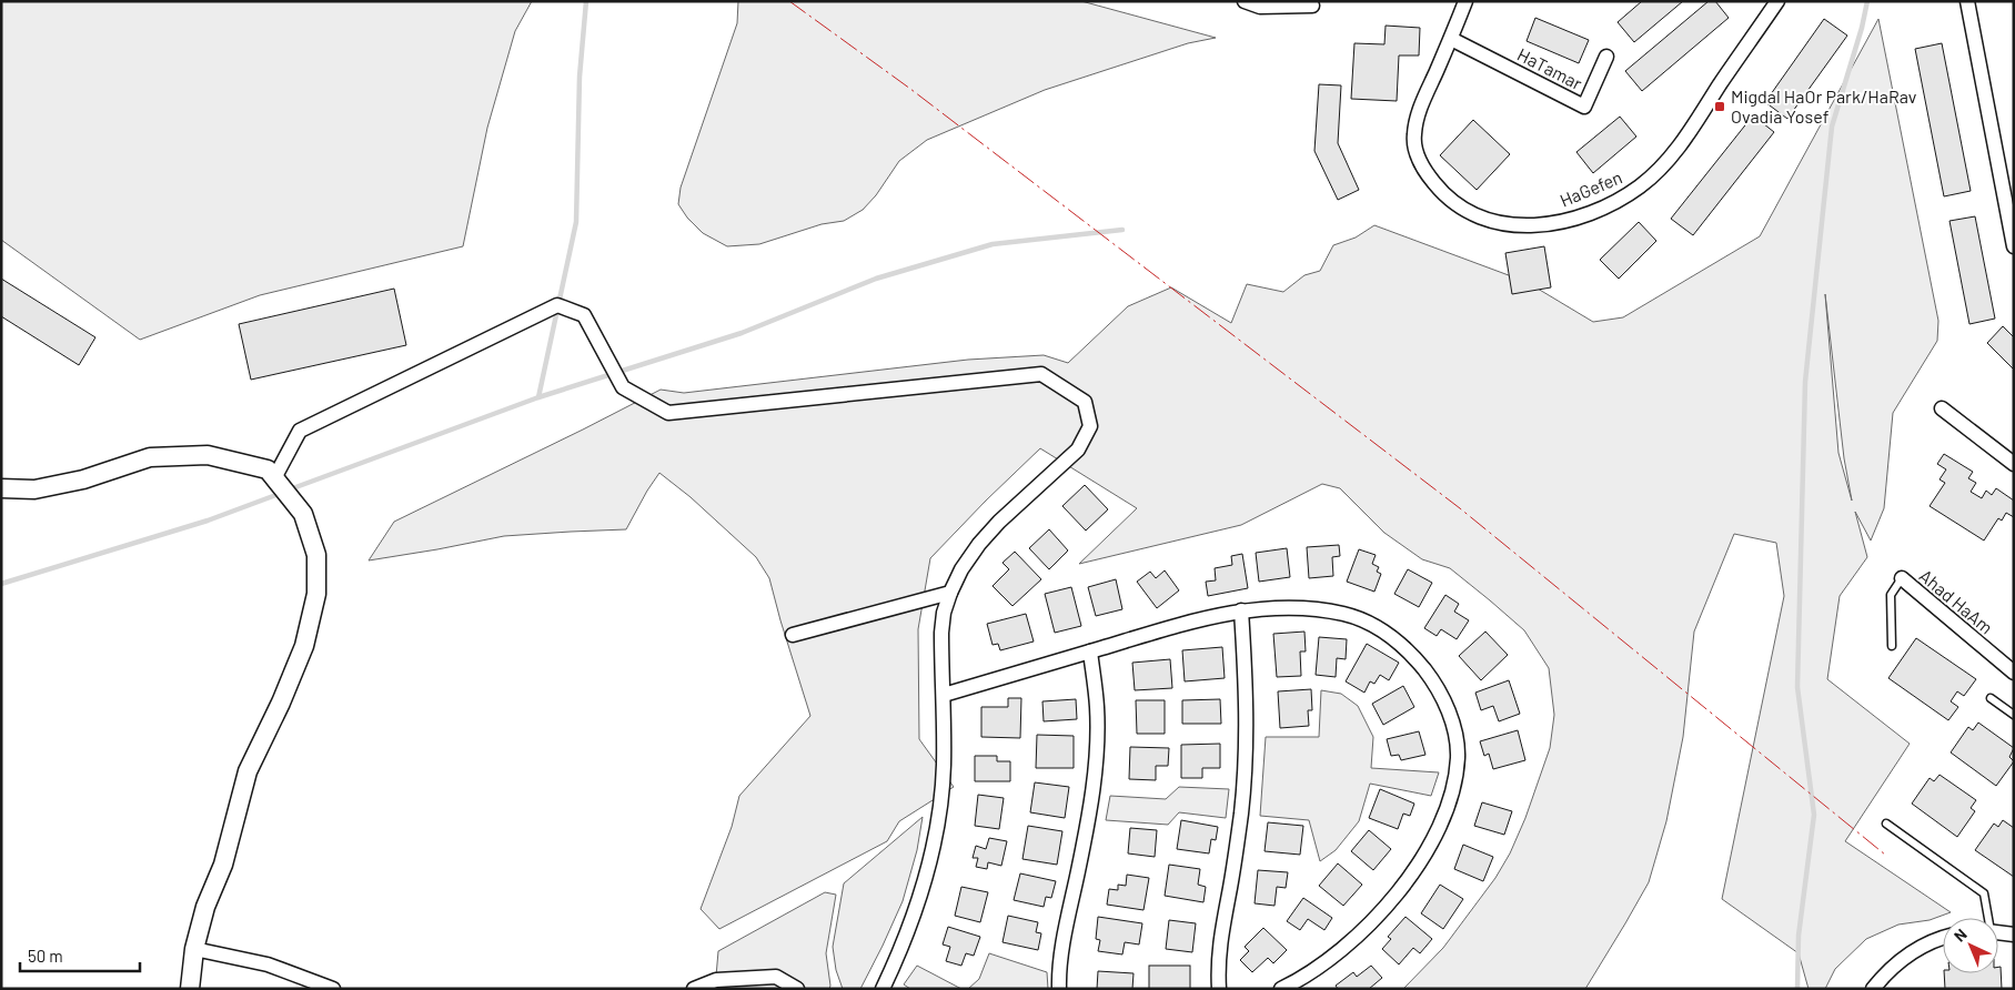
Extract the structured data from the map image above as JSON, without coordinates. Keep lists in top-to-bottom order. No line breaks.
{"streets":{"street":["HaTamar","HaGefen","Ahad HaAm"]},"crossings":[["HaTamar","HaGefen"]],"places":{"transit":["Migdal HaOr Park/HaRav Ovadia Yosef"]},"scale_bar":"50 m","north":"top left"}
